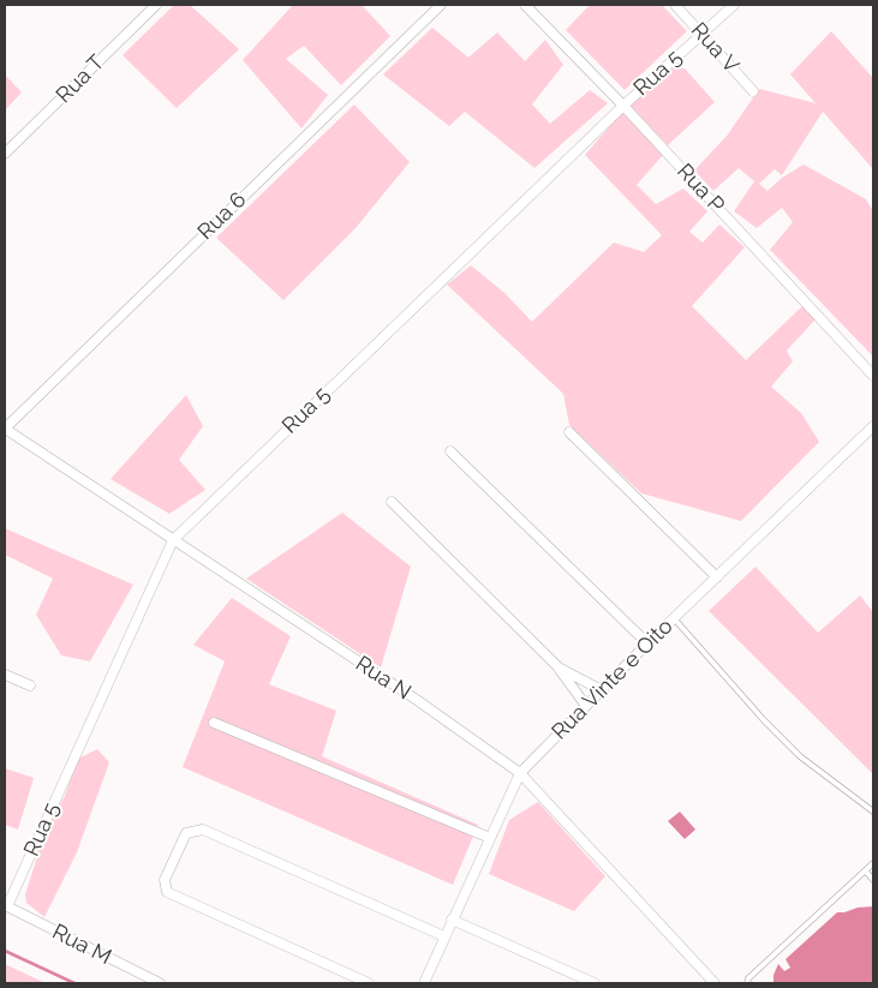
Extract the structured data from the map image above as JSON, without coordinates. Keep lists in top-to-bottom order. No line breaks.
{"streets":{"street":["Rua V","Rua 5","Rua T","Rua P","Rua 6","Rua N","Rua Vinte e Oito","Rua M"]},"crossings":[["Rua V","Rua 5"],["Rua 5","Rua P"],["Rua 5","Rua N"],["Rua 5","Rua M"],["Rua 6","Rua N"],["Rua N","Rua Vinte e Oito"]]}
